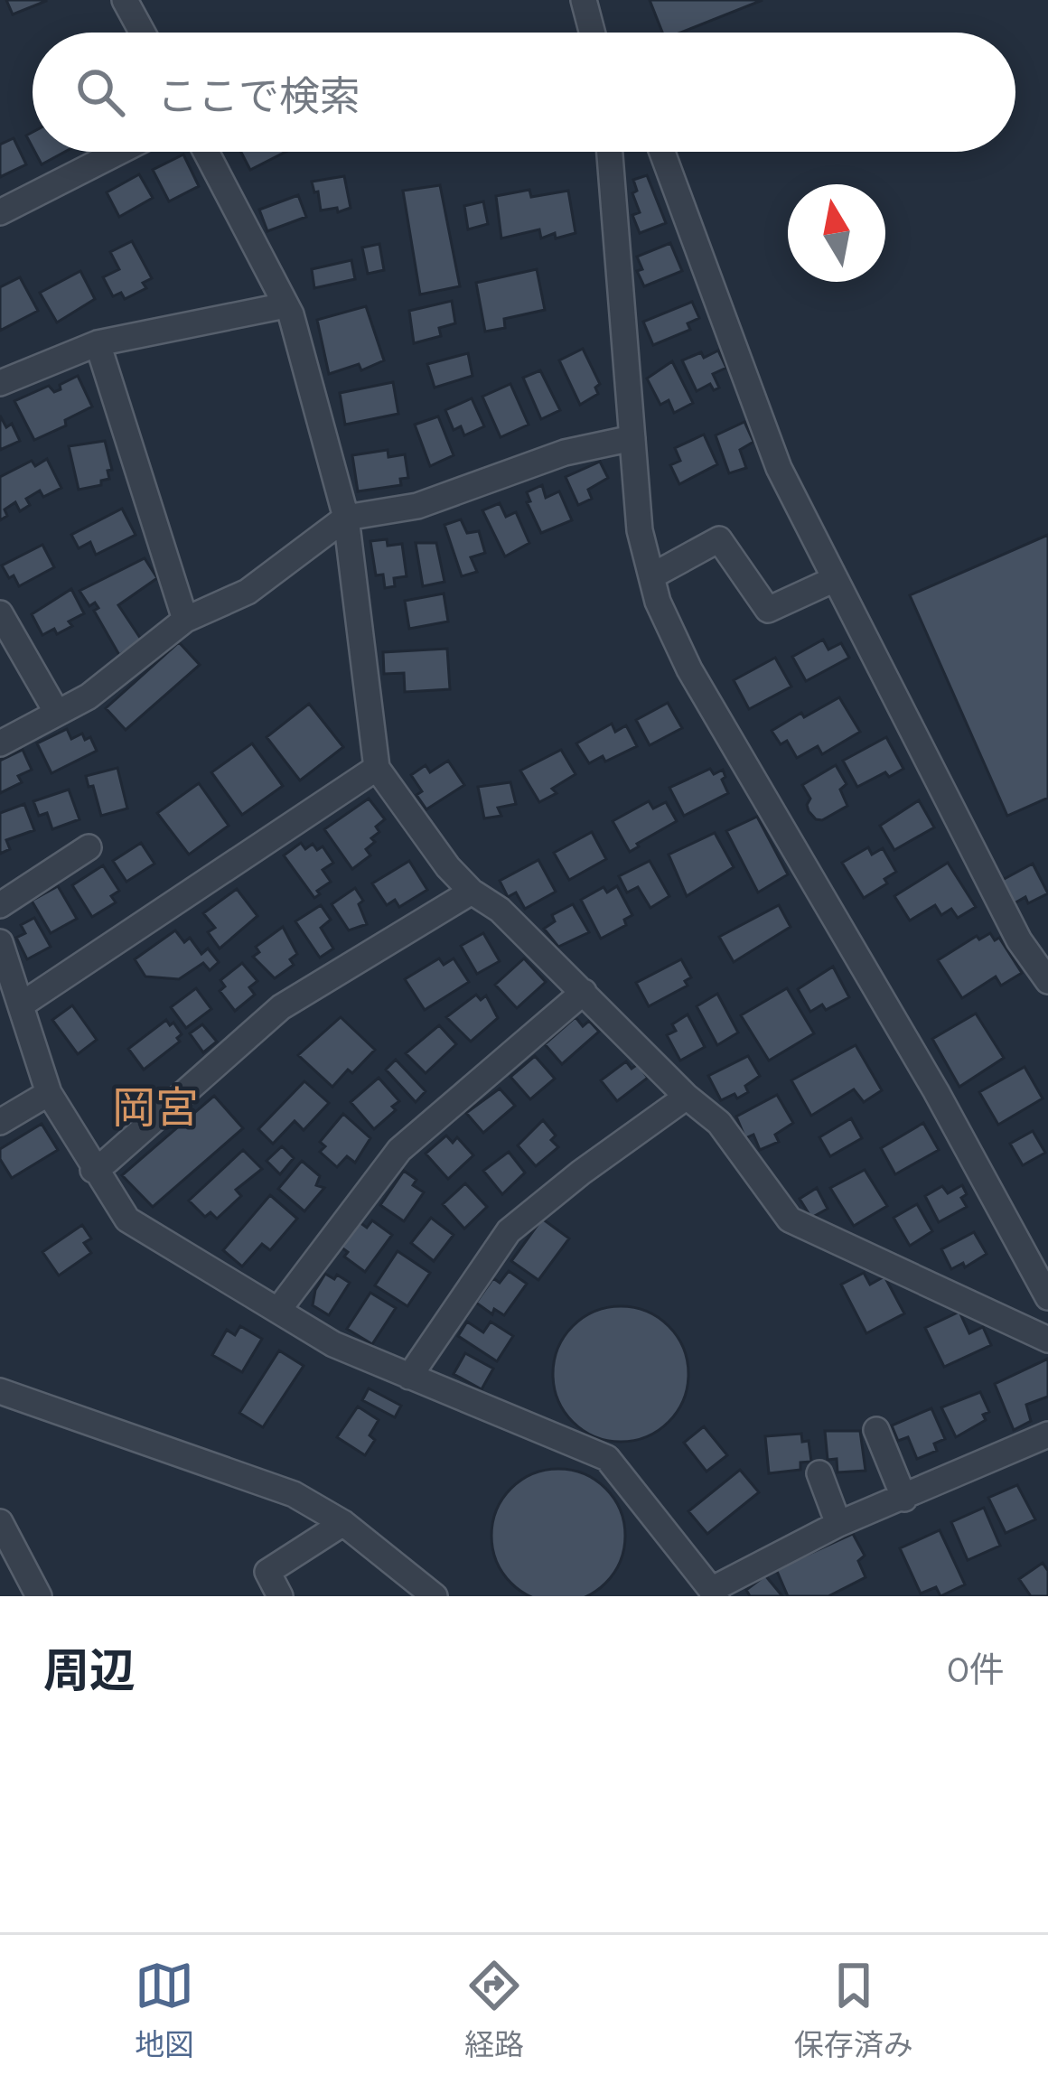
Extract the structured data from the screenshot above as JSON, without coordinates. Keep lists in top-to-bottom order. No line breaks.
{"districts":["岡宮"],"north":"top","page":{"search":"ここで検索","heading":["周辺","0件"],"nav":["地図","経路","保存済み"]}}
